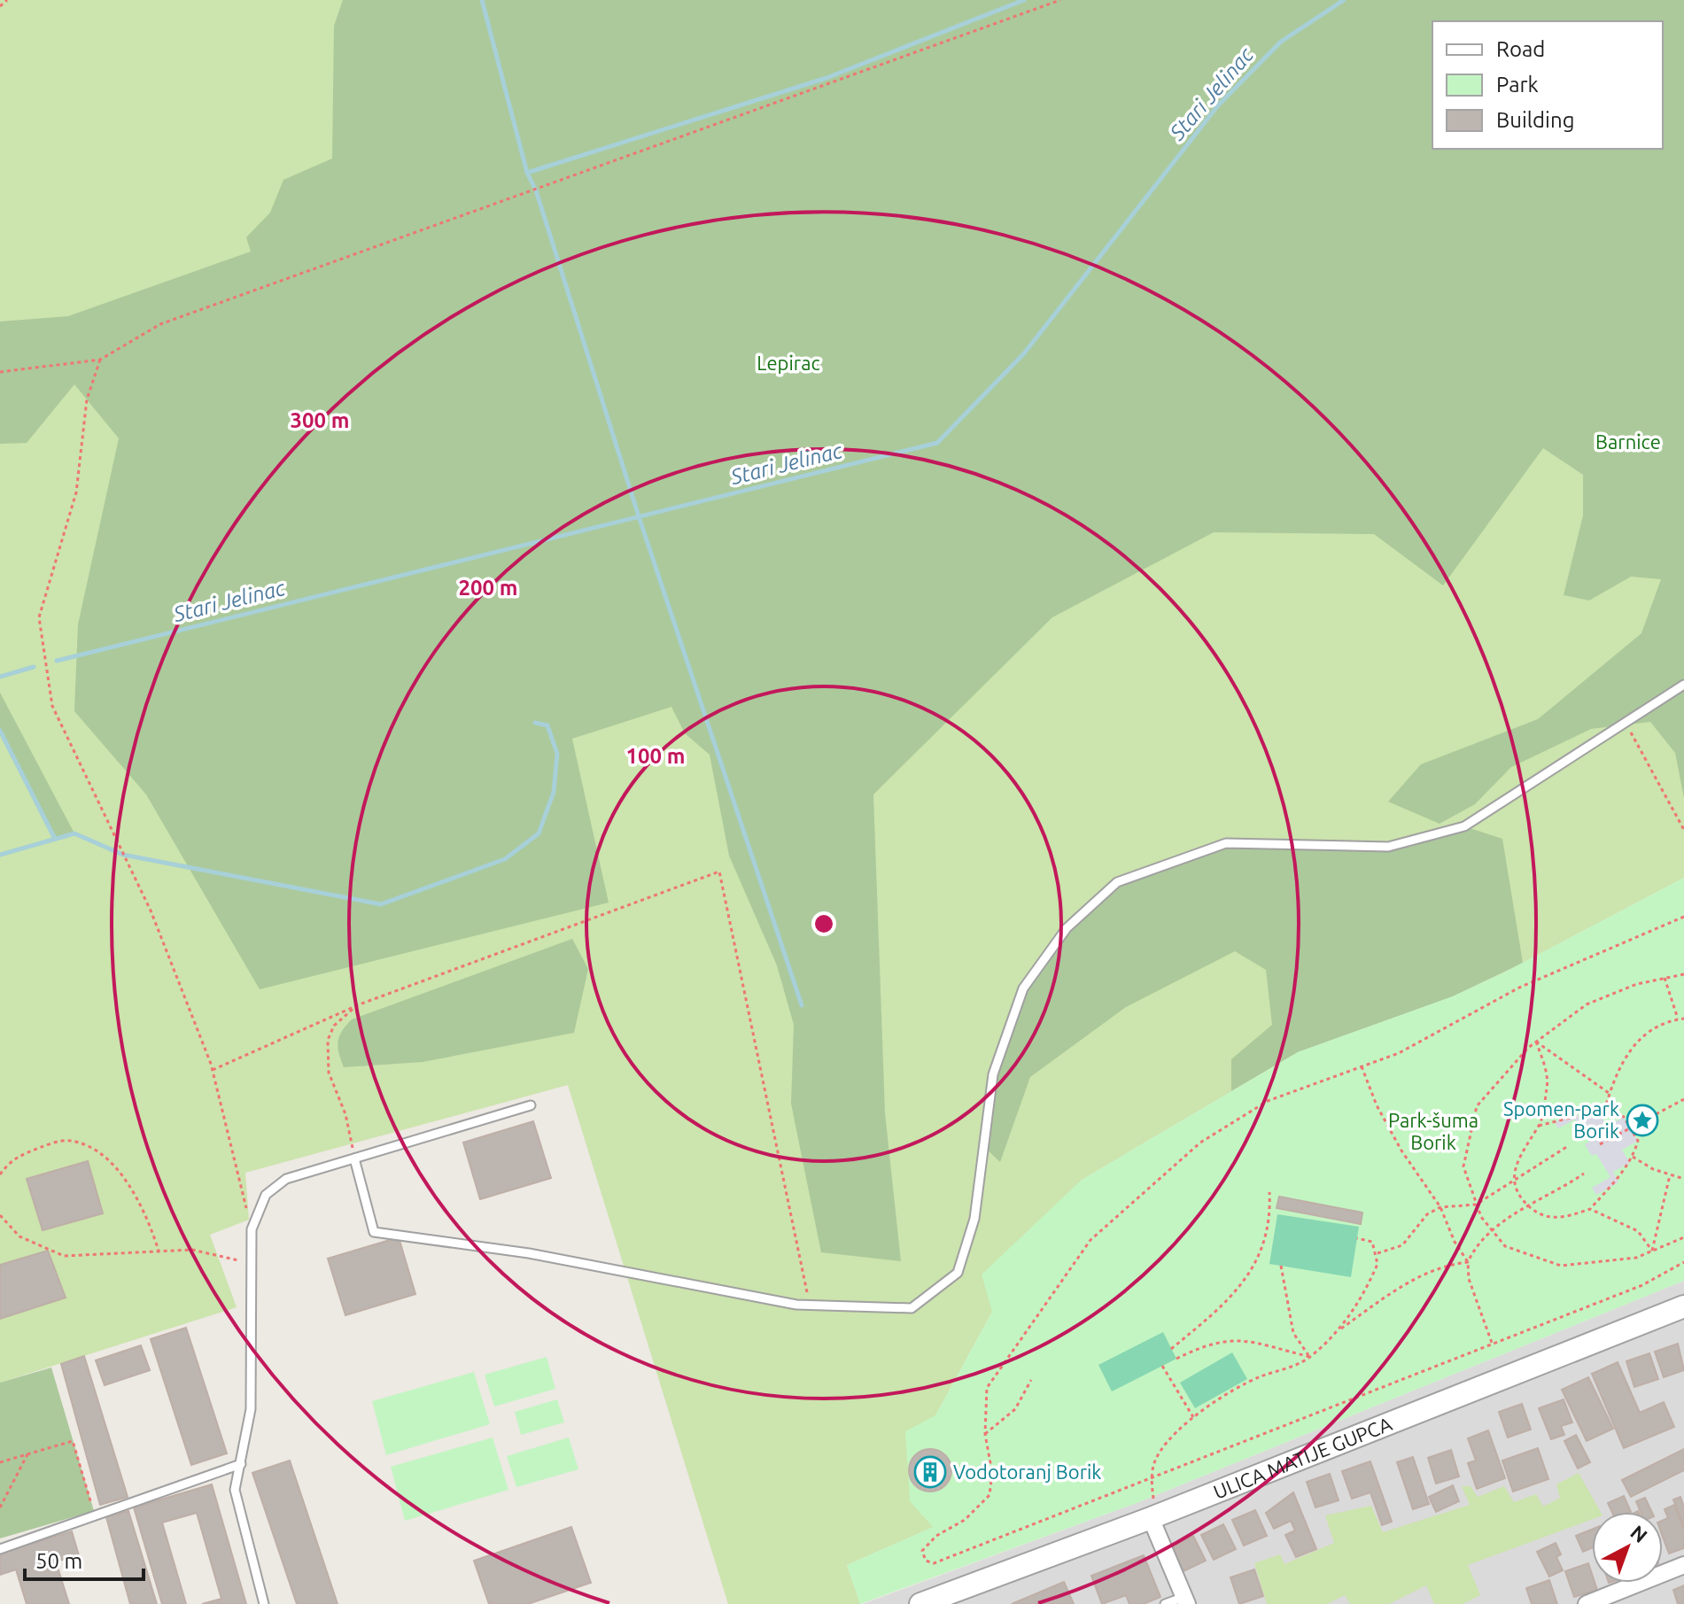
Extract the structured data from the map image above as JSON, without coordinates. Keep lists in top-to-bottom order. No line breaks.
{"streets":{"street":["ULICA MATIJE GUPCA"]},"water":["Stari Jelinac"],"parks":["Lepirac","Barnice","Park-šuma Borik"],"places":{"place":["Spomen-park Borik"],"building":["Vodotoranj Borik"]},"legend":["Road","Park","Building"],"scale_bar":"50 m","north":"top right","rings":["300 m","200 m","100 m"]}
